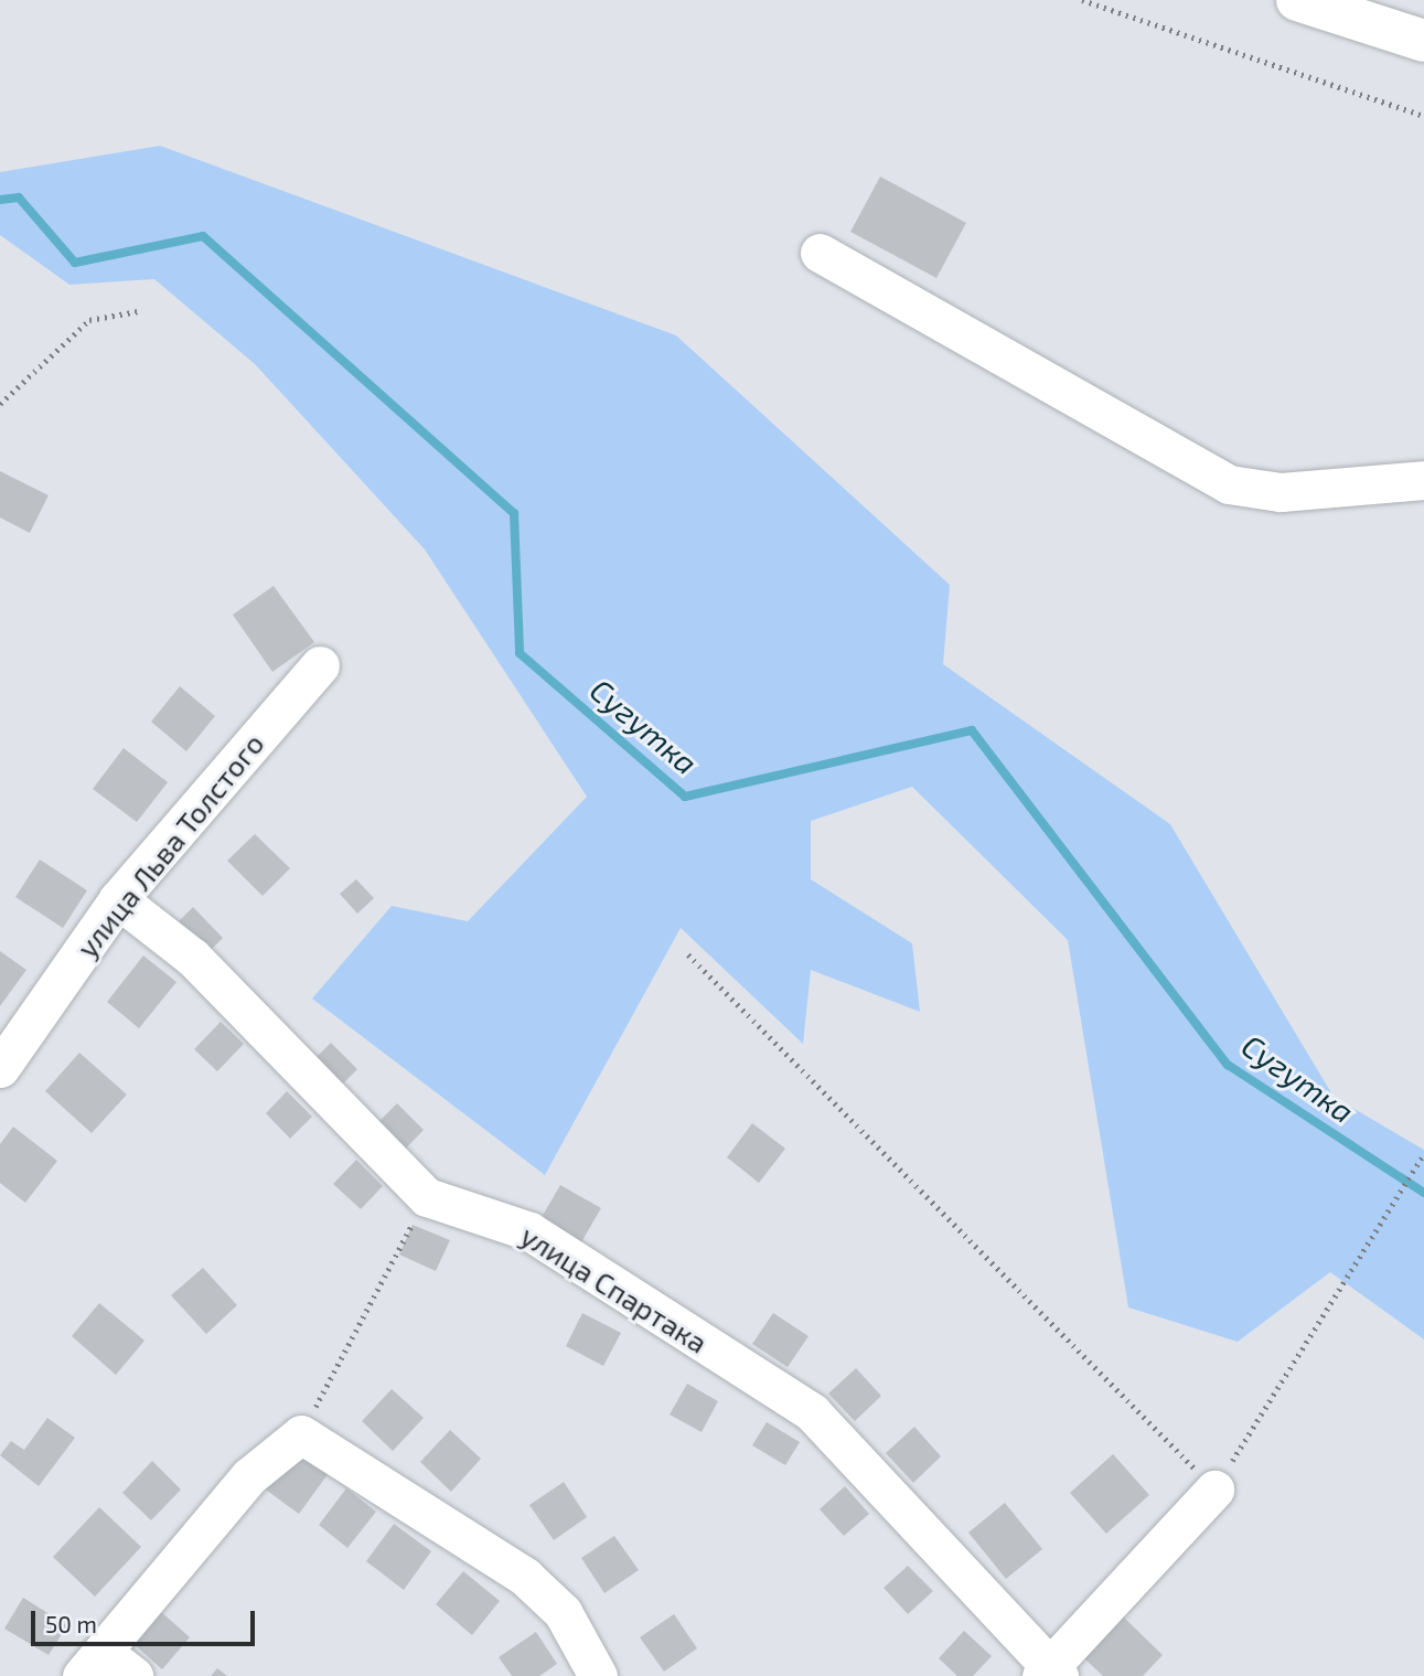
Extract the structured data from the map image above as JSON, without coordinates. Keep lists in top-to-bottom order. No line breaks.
{"streets":{"street":["улица Льва Толстого","улица Спартака"]},"crossings":[["улица Льва Толстого","улица Спартака"]],"water":["Сугутка"],"scale_bar":"50 m"}
